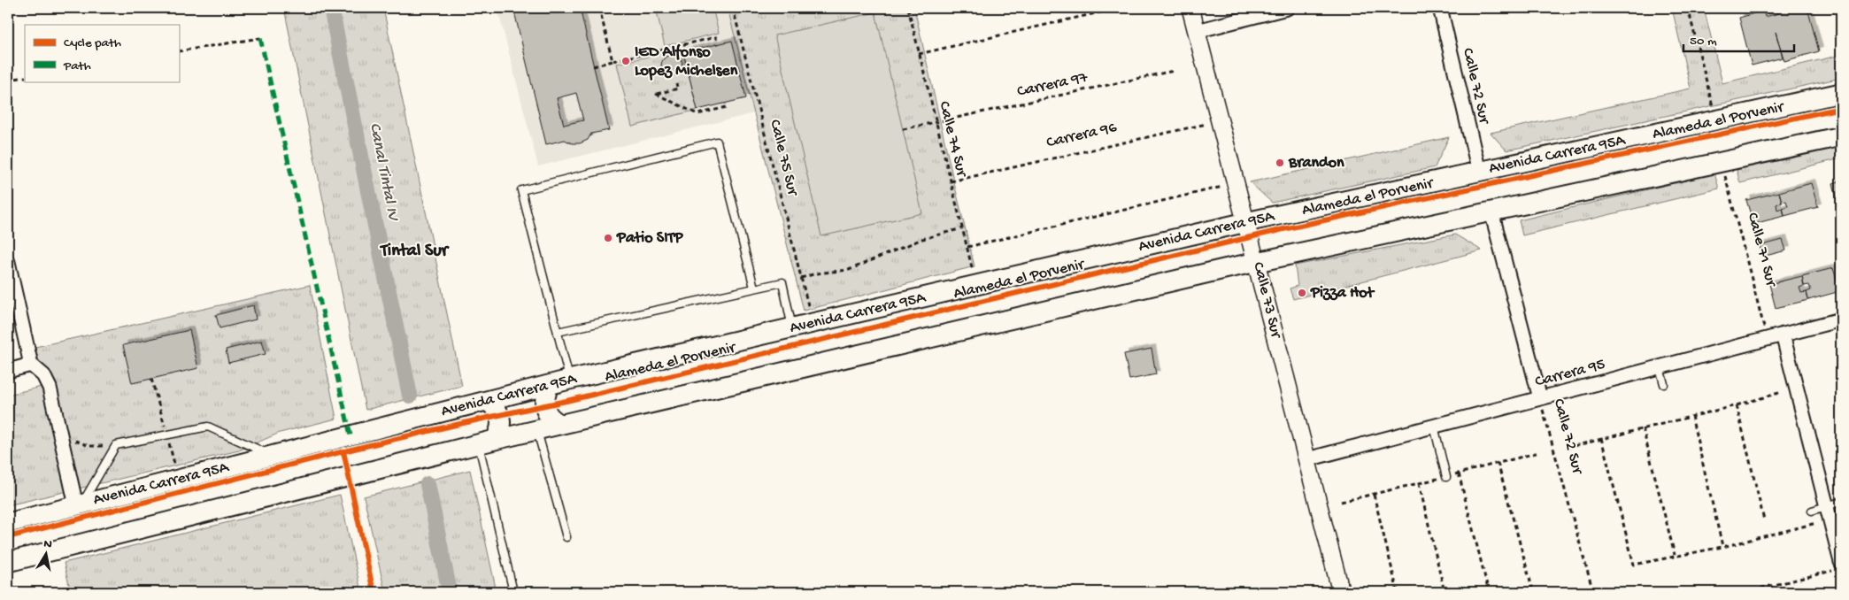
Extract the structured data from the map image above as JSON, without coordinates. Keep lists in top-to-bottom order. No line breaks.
{"streets":{"main road":["Avenida Carrera 95A"],"street":["Calle 72 Sur","Calle 73 Sur","Carrera 95"],"path":["Carrera 97","Carrera 96","Calle 74 Sur","Calle 75 Sur","Calle 71 Sur"],"cycle path":["Alameda el Porvenir"]},"crossings":[["Carrera 97","Calle 74 Sur"],["Calle 72 Sur","Avenida Carrera 95A"],["Calle 72 Sur","Carrera 95"],["Carrera 96","Calle 74 Sur"],["Carrera 96","Calle 73 Sur"],["Avenida Carrera 95A","Calle 73 Sur"],["Calle 71 Sur","Carrera 95"],["Calle 73 Sur","Carrera 95"]],"districts":["Tintal Sur"],"water":["Canal Tintal IV"],"places":["IED Alfonso Lopez Michelsen","Brandon","Patio SITP","Pizza Hot"],"legend":["Cycle path","Path"],"scale_bar":"50 m","north":"top"}
